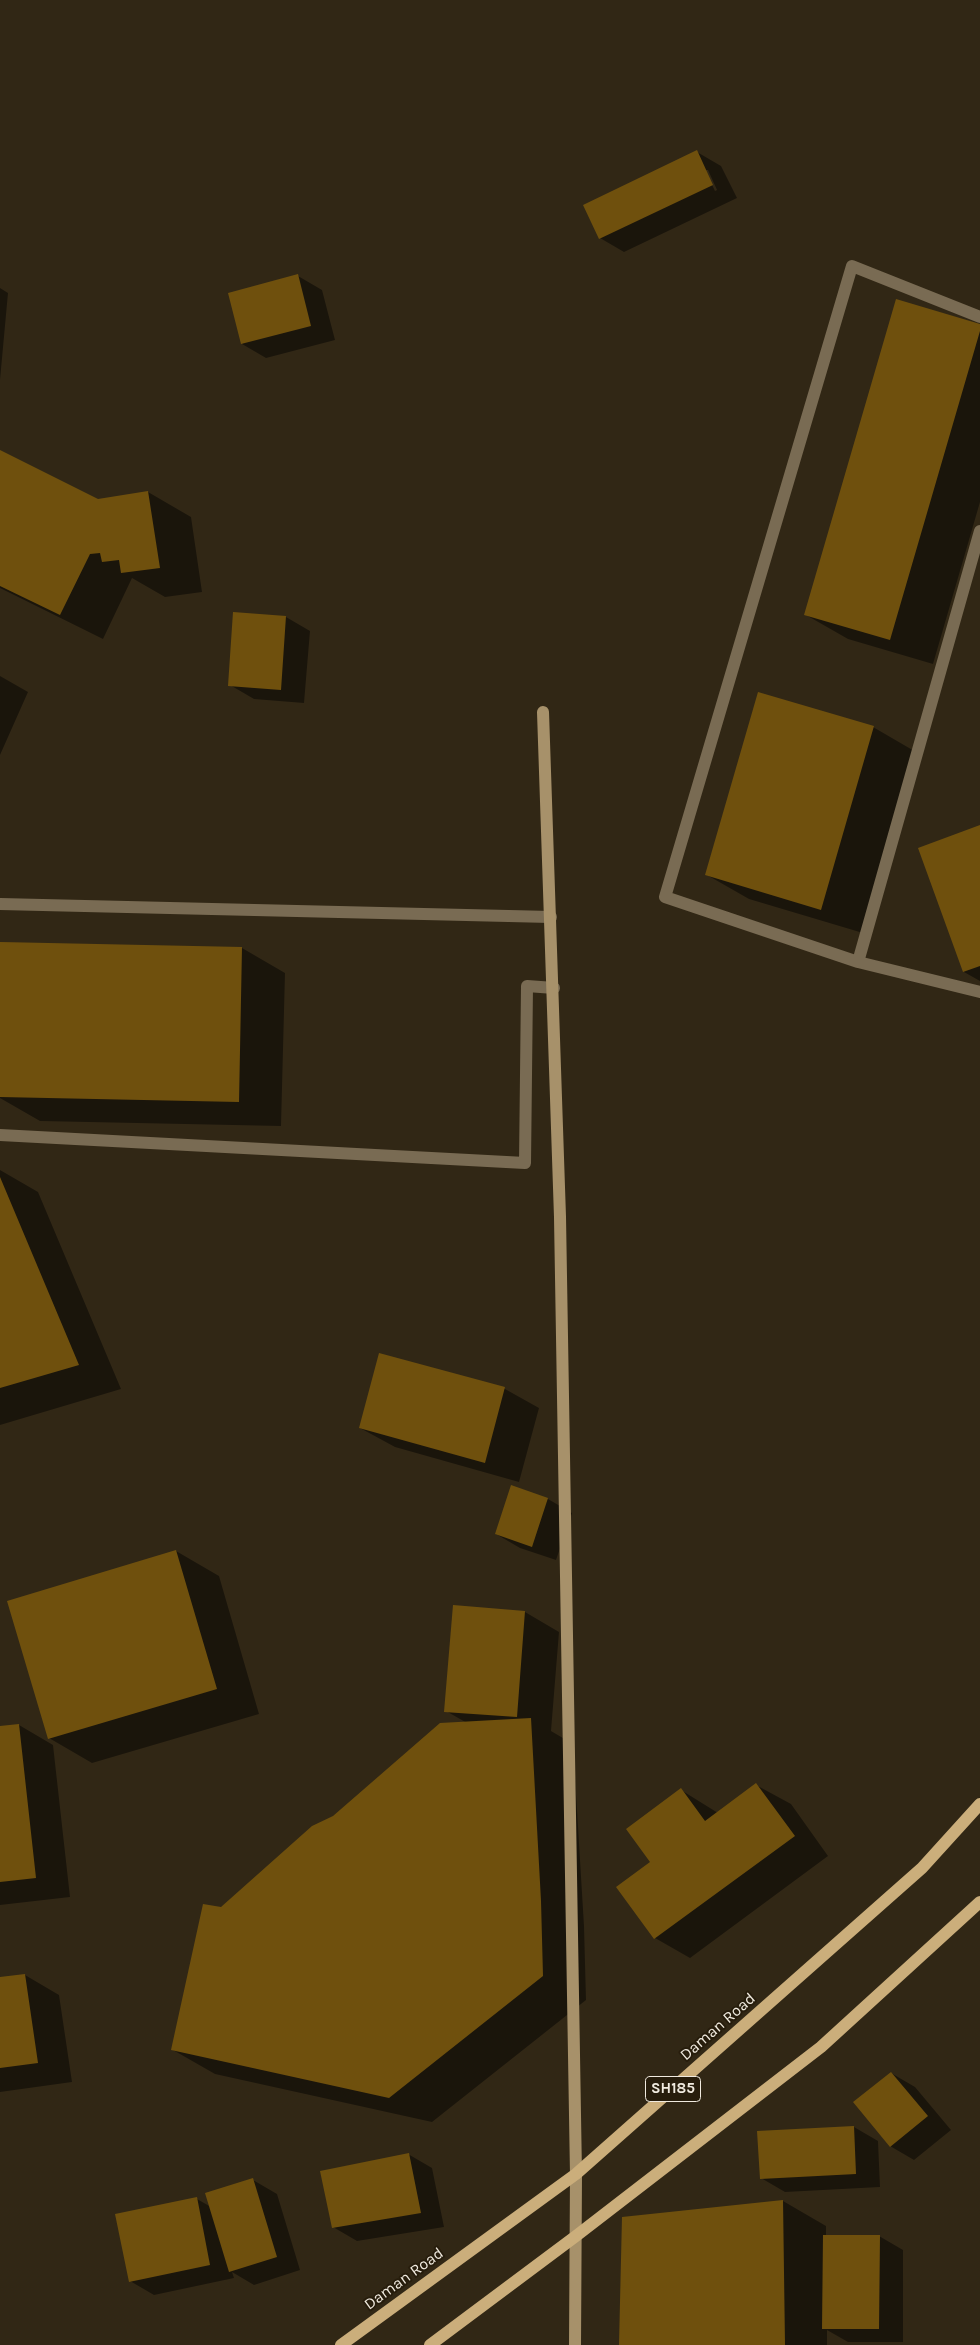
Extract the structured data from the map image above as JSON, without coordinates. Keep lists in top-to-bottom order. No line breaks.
{"streets":{"main road":["Daman Road","SH185"]}}
